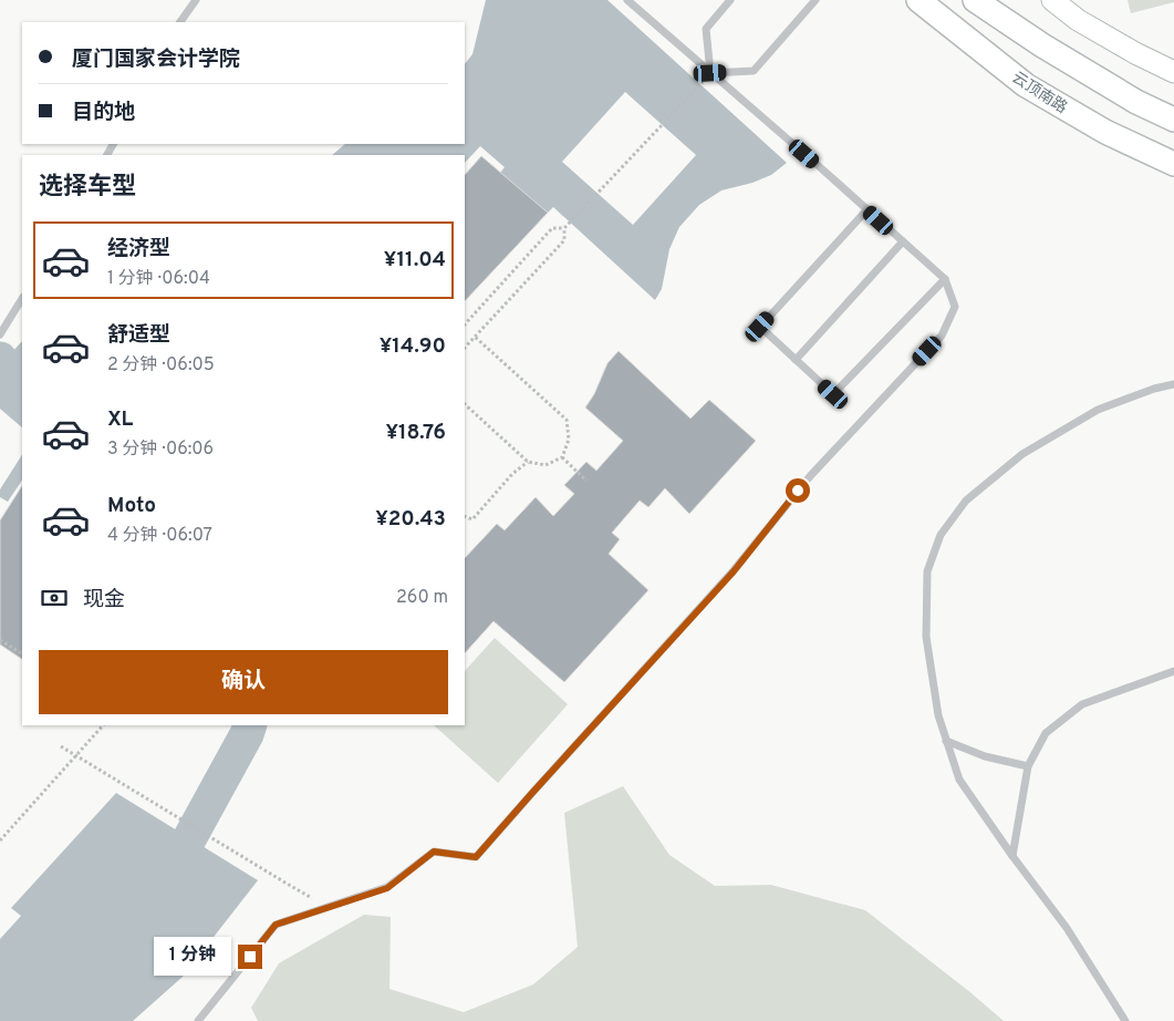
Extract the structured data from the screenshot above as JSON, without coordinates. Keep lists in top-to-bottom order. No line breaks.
{"streets":{"main road":["云顶南路"]},"page":{"banner":["厦门国家会计学院","目的地"],"heading":"选择车型","list":[{"name":"经济型","note":"1 分钟 · 06:04","value":"¥11.04"},{"name":"舒适型","note":"2 分钟 · 06:05","value":"¥14.90"},{"name":"XL","note":"3 分钟 · 06:06","value":"¥18.76"},{"name":"Moto","note":"4 分钟 · 06:07","value":"¥20.43"}],"pay":["现金","260 m"],"buttons":"确认","bubble":"1 分钟"}}
